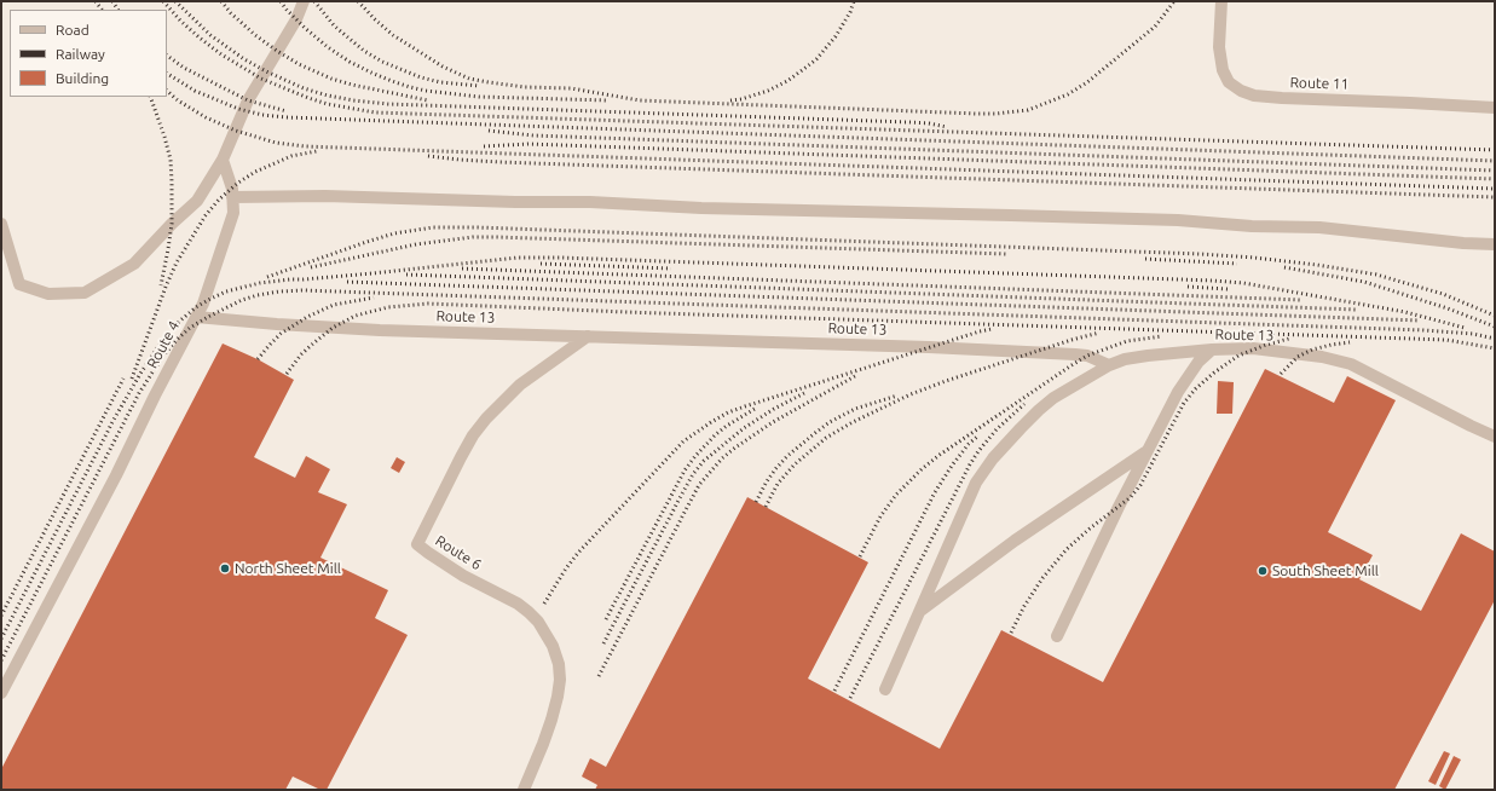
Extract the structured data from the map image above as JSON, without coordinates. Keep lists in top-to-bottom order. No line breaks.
{"streets":{"street":["Route 11","Route 13","Route 4","Route 6"]},"crossings":[["Route 13","Route 4"],["Route 13","Route 6"]],"places":["North Sheet Mill","South Sheet Mill"],"legend":["Road","Railway","Building"]}
